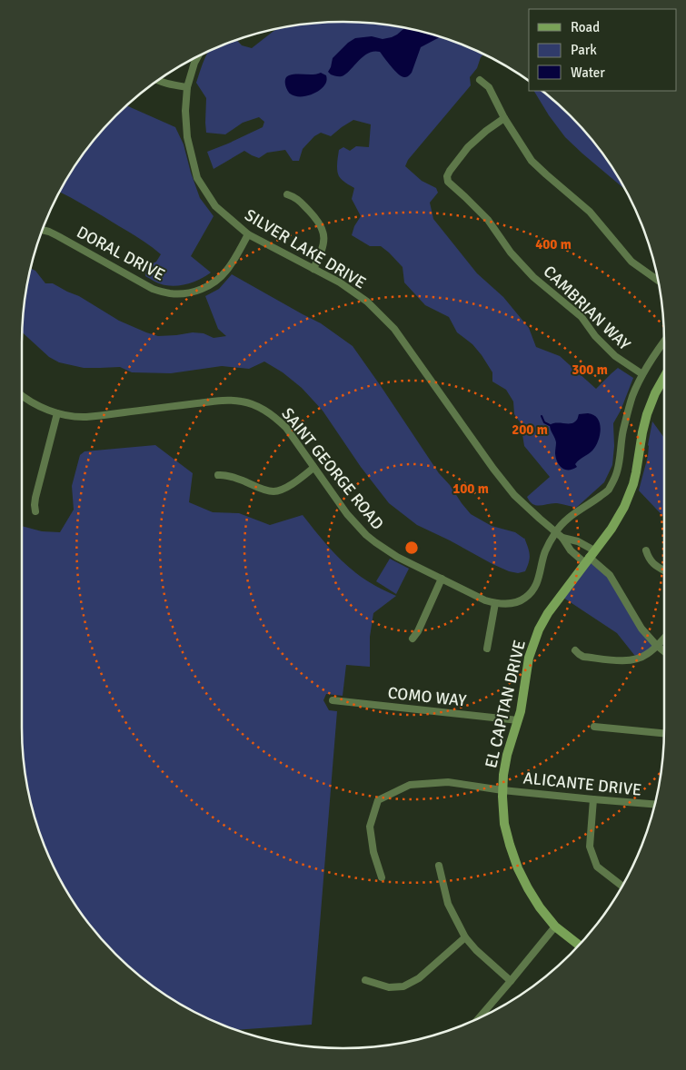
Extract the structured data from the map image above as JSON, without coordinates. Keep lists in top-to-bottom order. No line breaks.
{"streets":{"street":["SILVER LAKE DRIVE","DORAL DRIVE","CAMBRIAN WAY","SAINT GEORGE ROAD","COMO WAY","EL CAPITAN DRIVE","ALICANTE DRIVE"]},"crossings":[["SILVER LAKE DRIVE","DORAL DRIVE"],["SILVER LAKE DRIVE","SAINT GEORGE ROAD"],["CAMBRIAN WAY","SAINT GEORGE ROAD"],["COMO WAY","EL CAPITAN DRIVE"],["EL CAPITAN DRIVE","ALICANTE DRIVE"]],"legend":["Road","Park","Water"],"rings":["400 m","300 m","200 m","100 m"]}
